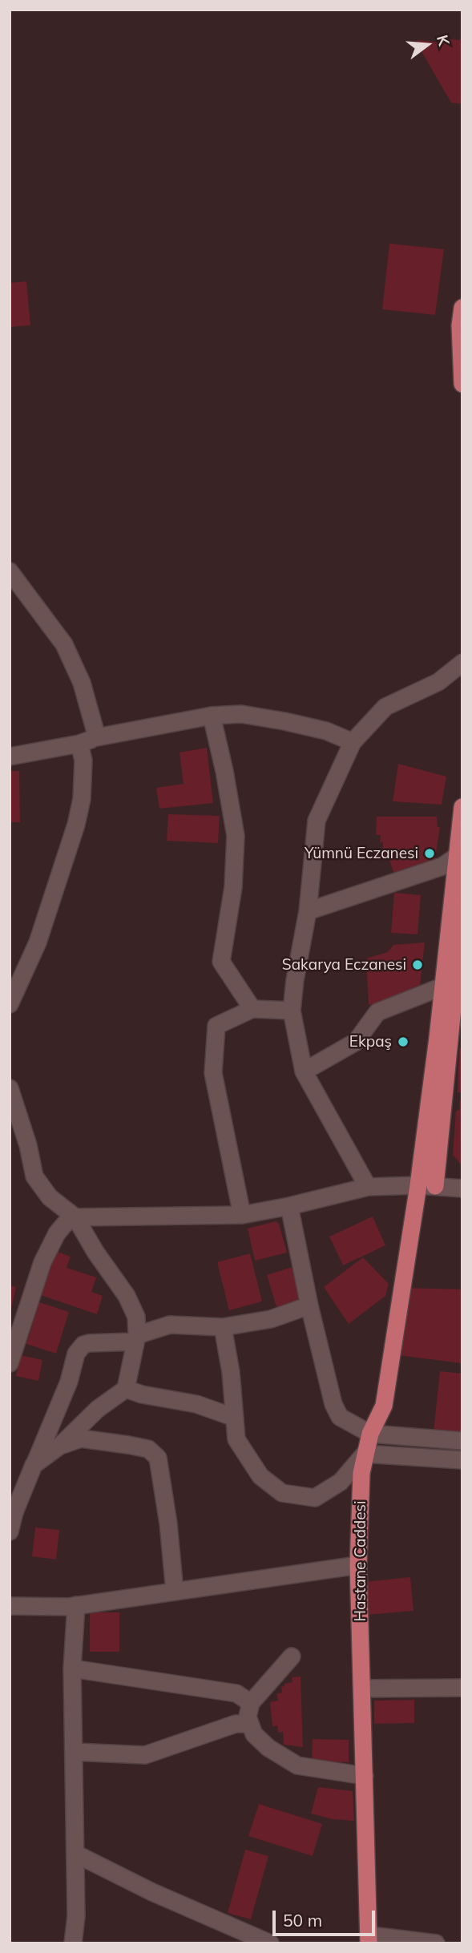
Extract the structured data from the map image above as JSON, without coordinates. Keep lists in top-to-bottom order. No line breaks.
{"streets":{"main road":["Hastane Caddesi"]},"places":["Yümnü Eczanesi","Sakarya Eczanesi","Ekpaş"],"scale_bar":"50 m","north":"right"}
